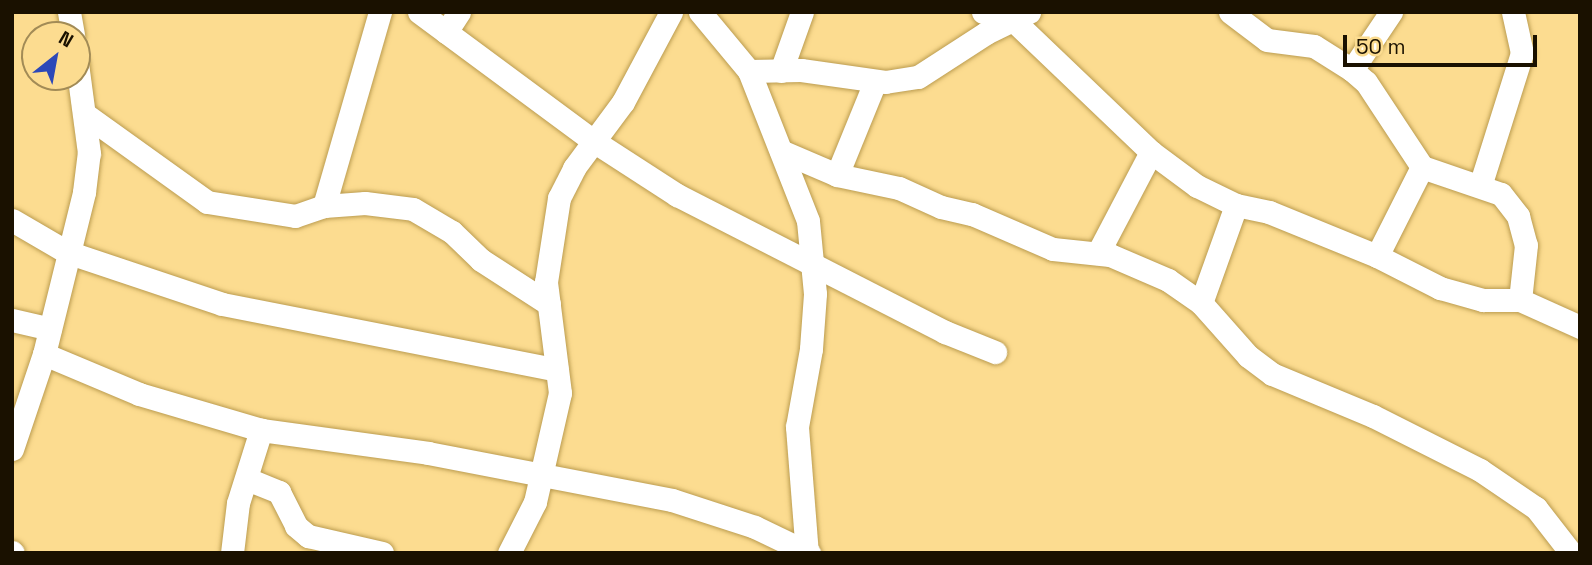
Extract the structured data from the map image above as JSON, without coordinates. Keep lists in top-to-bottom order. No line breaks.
{"scale_bar":"50 m","north":"top right"}
